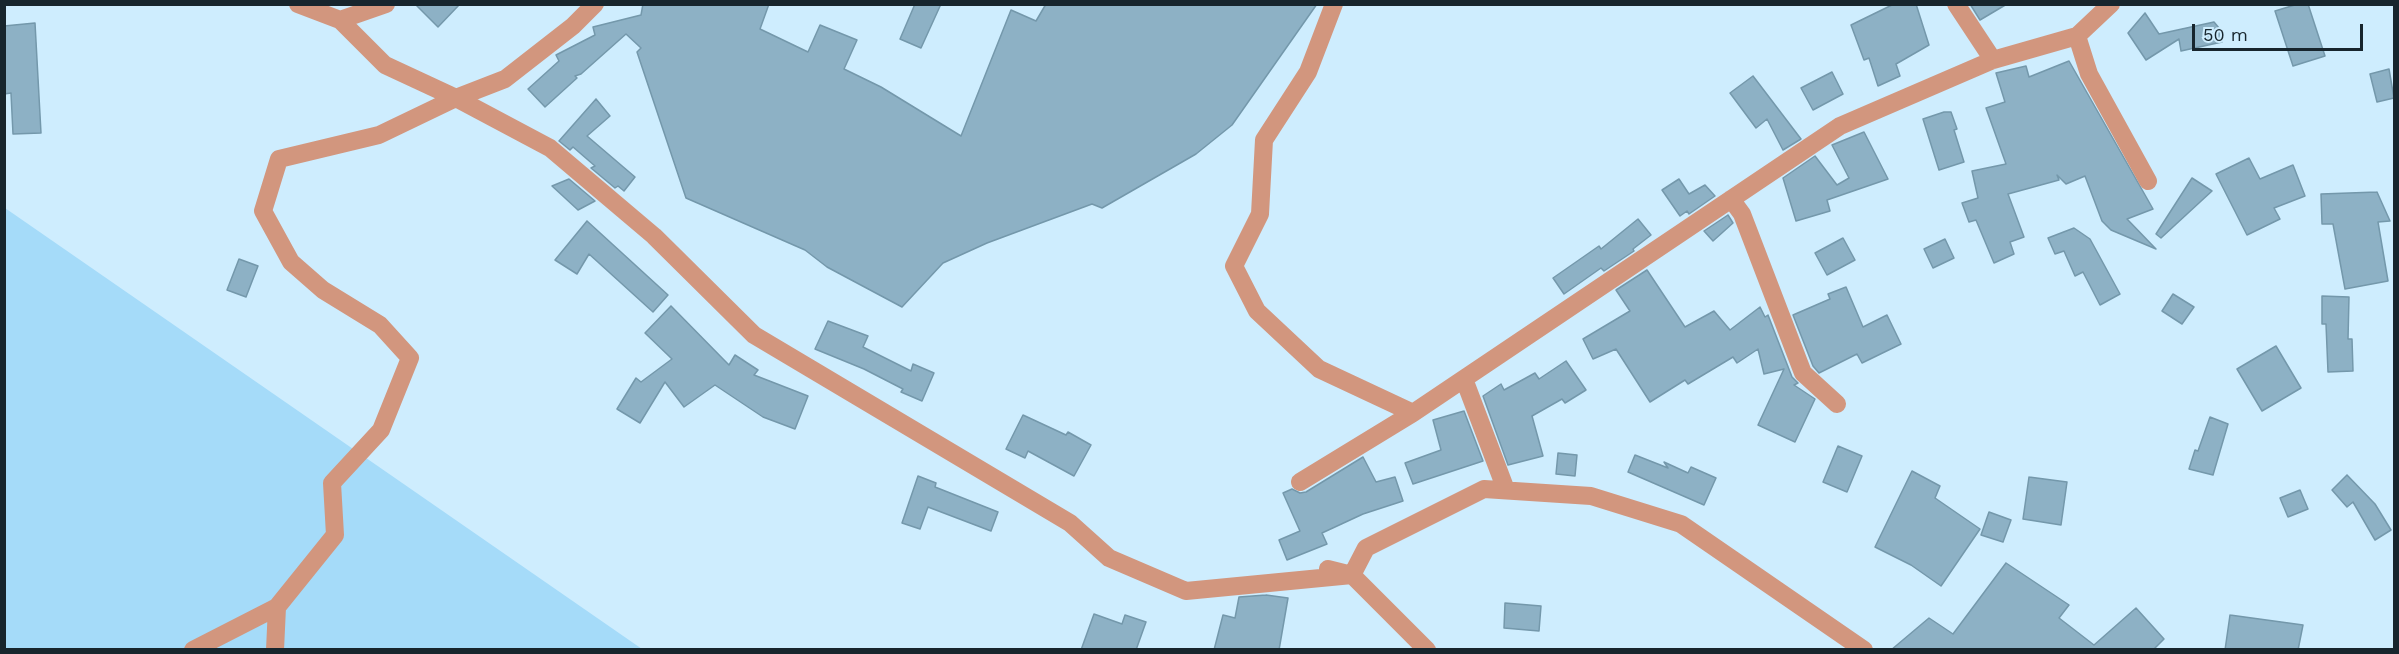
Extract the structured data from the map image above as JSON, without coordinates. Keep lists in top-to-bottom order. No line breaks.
{"scale_bar":"50 m"}
